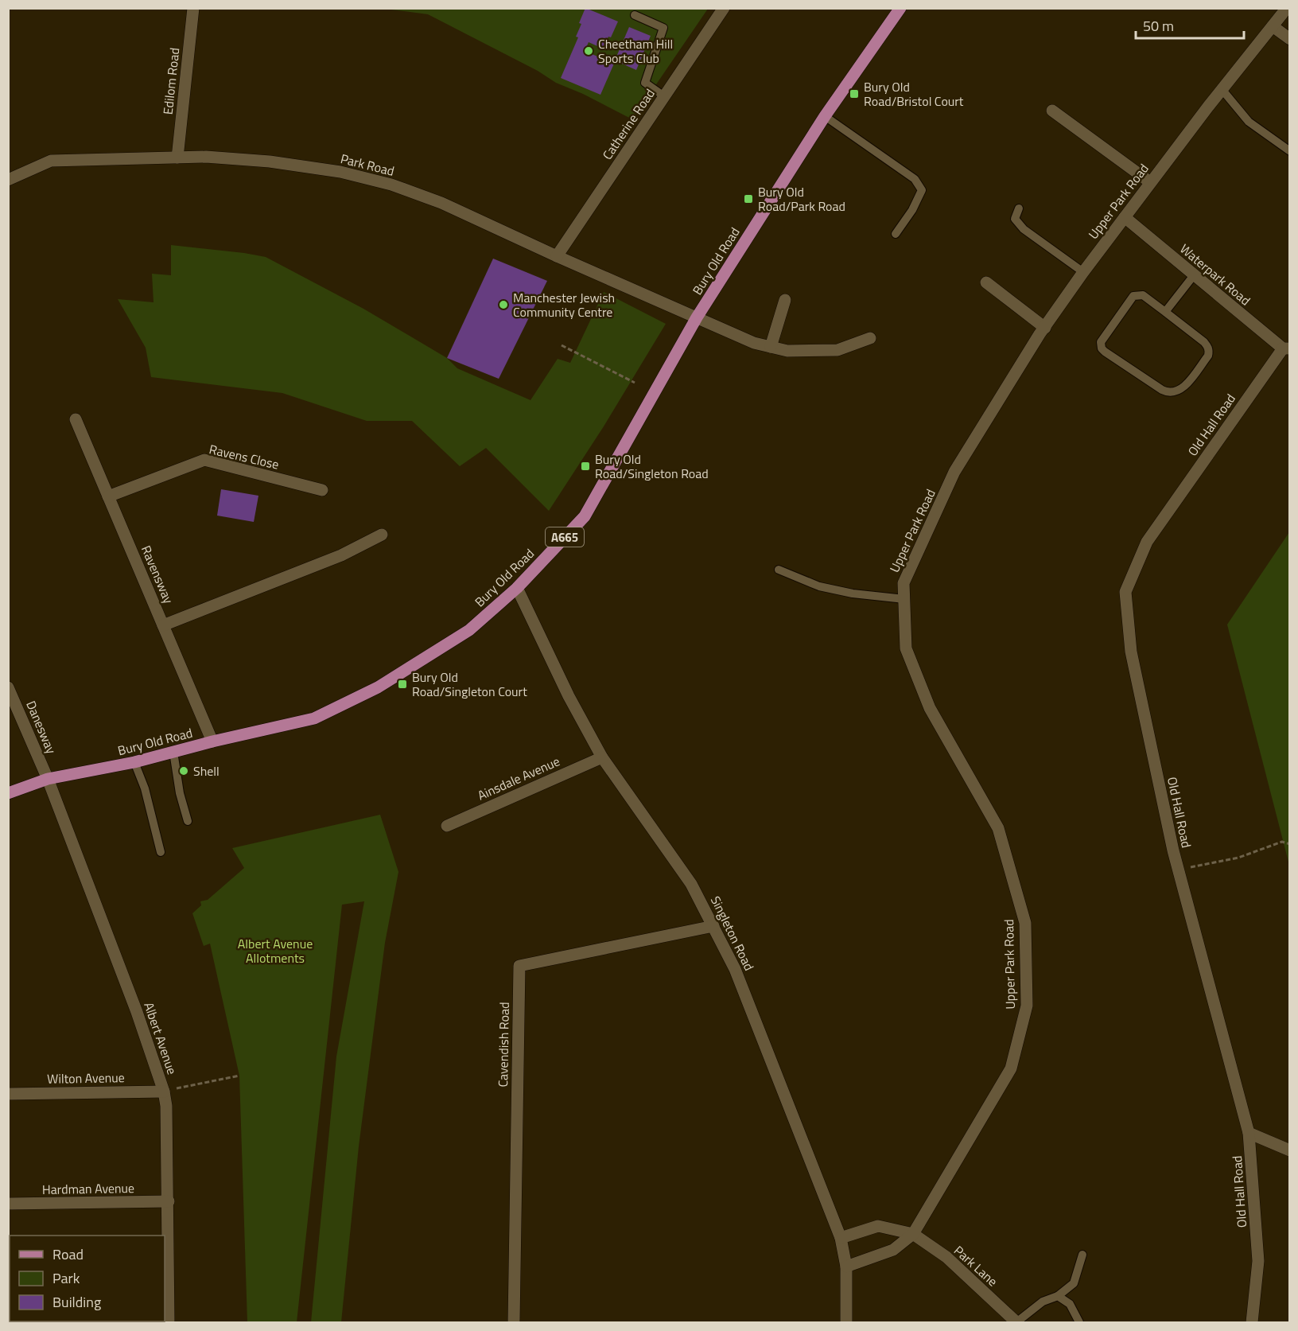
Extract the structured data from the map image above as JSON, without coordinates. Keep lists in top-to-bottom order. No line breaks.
{"streets":{"main road":["Bury Old Road","A665"],"street":["Edilom Road","Catherine Road","Park Road","Upper Park Road","Waterpark Road","Old Hall Road","Ravens Close","Ravensway","Danesway","Ainsdale Avenue","Singleton Road","Albert Avenue","Cavendish Road","Wilton Avenue","Hardman Avenue","Park Lane"]},"crossings":[["Edilom Road","Park Road"],["Catherine Road","Park Road"],["Park Road","Bury Old Road"],["Upper Park Road","Waterpark Road"],["Upper Park Road","Singleton Road"],["Upper Park Road","Park Lane"],["Bury Old Road","Ravensway"],["Bury Old Road","Danesway"],["Bury Old Road","Singleton Road"],["Bury Old Road","Albert Avenue"],["Waterpark Road","Old Hall Road"],["Ravens Close","Ravensway"],["Danesway","Albert Avenue"],["Ainsdale Avenue","Singleton Road"],["Singleton Road","Cavendish Road"],["Albert Avenue","Wilton Avenue"],["Albert Avenue","Hardman Avenue"]],"parks":["Albert Avenue Allotments"],"places":{"other":["Cheetham Hill Sports Club","Manchester Jewish Community Centre","Shell"],"transit":["Bury Old Road/Bristol Court","Bury Old Road/Park Road","Bury Old Road/Singleton Road","Bury Old Road/Singleton Court"]},"legend":["Road","Park","Building"],"scale_bar":"50 m"}
